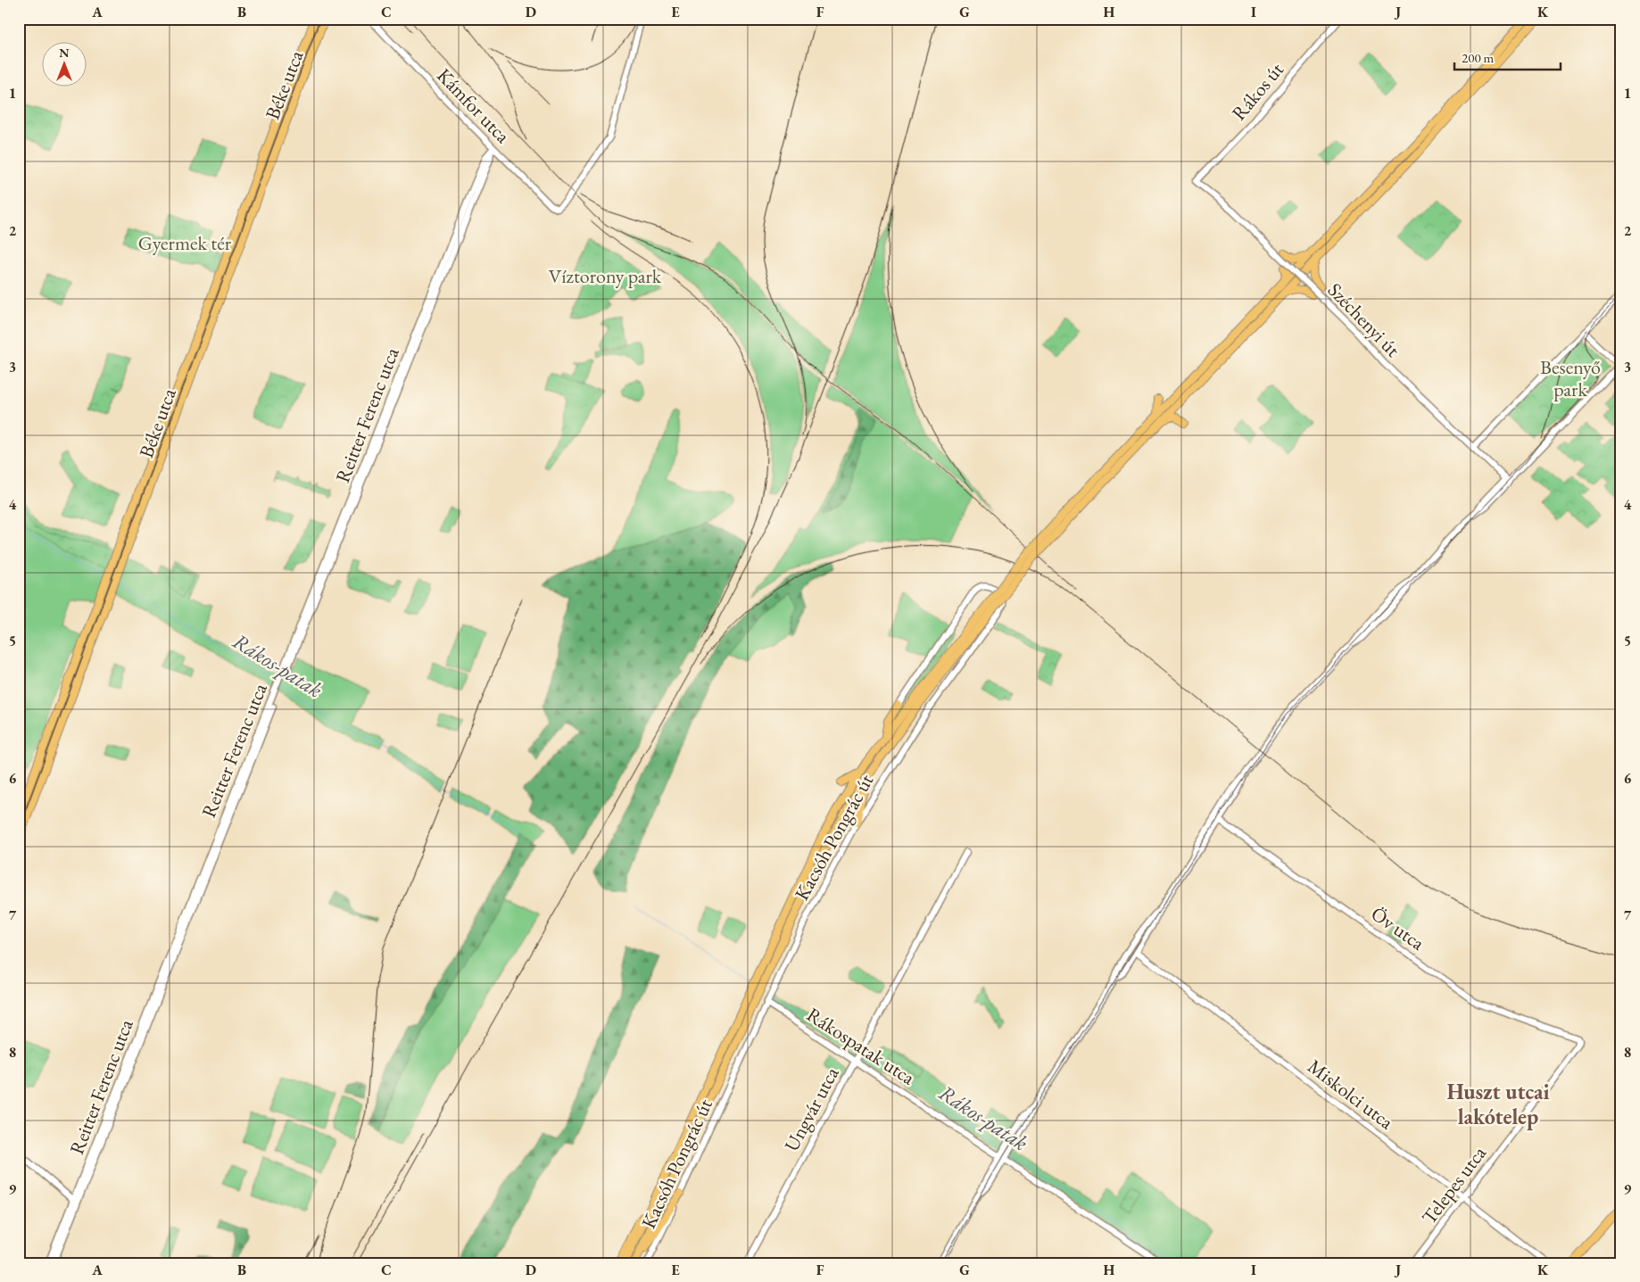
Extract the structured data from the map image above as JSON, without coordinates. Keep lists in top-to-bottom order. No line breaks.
{"streets":{"main road":["Béke utca","Kacsóh Pongrác út"],"street":["Rákos út","Kámfor utca","Széchenyi út","Reitter Ferenc utca","Öv utca","Rákospatak utca","Miskolci utca","Ungvár utca","Telepes utca"]},"crossings":[["Rákos út","Széchenyi út"],["Kámfor utca","Reitter Ferenc utca"],["Kacsóh Pongrác út","Rákospatak utca"],["Öv utca","Telepes utca"],["Rákospatak utca","Ungvár utca"],["Miskolci utca","Telepes utca"]],"districts":["Huszt utcai lakótelep"],"water":["Rákos-patak"],"parks":["Gyermek tér","Víztorony park","Besenyő park"],"scale_bar":"200 m","north":"top","grid":{"columns":["A","B","C","D","E","F","G","H","I","J","K"],"rows":["1","2","3","4","5","6","7","8","9"]}}
